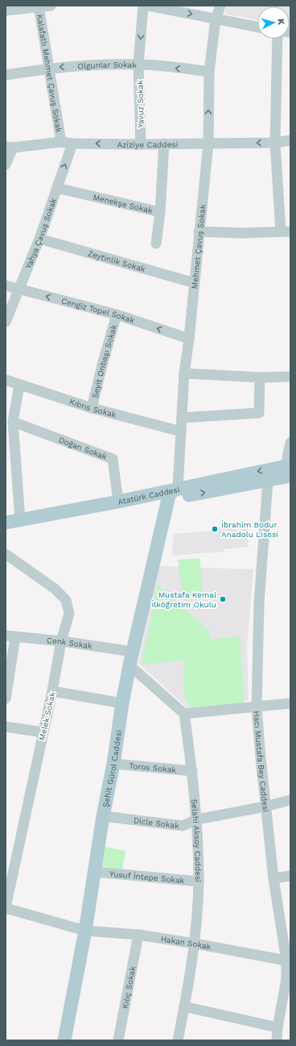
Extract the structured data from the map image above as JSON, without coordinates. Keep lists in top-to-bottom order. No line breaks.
{"streets":{"main road":["Atatürk Caddesi","Şehit Gürol Caddesi"],"street":["Olgunlar Sokak","Kalafatlı Mehmet Çavuş Sokak","Yavuz Sokak","Aziziye Caddesi","Menekşe Sokak","Yahya Çavuş Sokak","Mehmet Çavuş Sokak","Zeytinlik Sokak","Cengiz Topel Sokak","Seyit Onbaşı Sokak","Kıbrıs Sokak","Doğan Sokak","Cenk Sokak","Melek Sokak","Hacı Mustafa Bey Caddesi","Toros Sokak","Dicle Sokak","Selahi Aksoy Caddesi","Yusuf İntepe Sokak","Hakan Sokak","Kılıç Sokak"]},"crossings":[["Olgunlar Sokak","Kalafatlı Mehmet Çavuş Sokak"],["Olgunlar Sokak","Yavuz Sokak"],["Olgunlar Sokak","Mehmet Çavuş Sokak"],["Kalafatlı Mehmet Çavuş Sokak","Aziziye Caddesi"],["Yavuz Sokak","Aziziye Caddesi"],["Aziziye Caddesi","Menekşe Sokak"],["Aziziye Caddesi","Yahya Çavuş Sokak"],["Aziziye Caddesi","Mehmet Çavuş Sokak"],["Menekşe Sokak","Yahya Çavuş Sokak"],["Yahya Çavuş Sokak","Zeytinlik Sokak"],["Yahya Çavuş Sokak","Cengiz Topel Sokak"],["Mehmet Çavuş Sokak","Zeytinlik Sokak"],["Mehmet Çavuş Sokak","Cengiz Topel Sokak"],["Mehmet Çavuş Sokak","Kıbrıs Sokak"],["Mehmet Çavuş Sokak","Atatürk Caddesi"],["Cengiz Topel Sokak","Seyit Onbaşı Sokak"],["Seyit Onbaşı Sokak","Kıbrıs Sokak"],["Doğan Sokak","Atatürk Caddesi"],["Atatürk Caddesi","Hacı Mustafa Bey Caddesi"],["Atatürk Caddesi","Şehit Gürol Caddesi"],["Cenk Sokak","Melek Sokak"],["Cenk Sokak","Şehit Gürol Caddesi"],["Melek Sokak","Hakan Sokak"],["Hacı Mustafa Bey Caddesi","Dicle Sokak"],["Hacı Mustafa Bey Caddesi","Hakan Sokak"],["Toros Sokak","Şehit Gürol Caddesi"],["Toros Sokak","Selahi Aksoy Caddesi"],["Şehit Gürol Caddesi","Dicle Sokak"],["Şehit Gürol Caddesi","Yusuf İntepe Sokak"],["Şehit Gürol Caddesi","Hakan Sokak"],["Dicle Sokak","Selahi Aksoy Caddesi"],["Selahi Aksoy Caddesi","Yusuf İntepe Sokak"],["Selahi Aksoy Caddesi","Hakan Sokak"],["Hakan Sokak","Kılıç Sokak"]],"one_way":["Yavuz Sokak","Cengiz Topel Sokak"],"places":["İbrahim Bodur Anadolu Lisesi","Mustafa Kemal İlköğretim Okulu"],"north":"right"}
